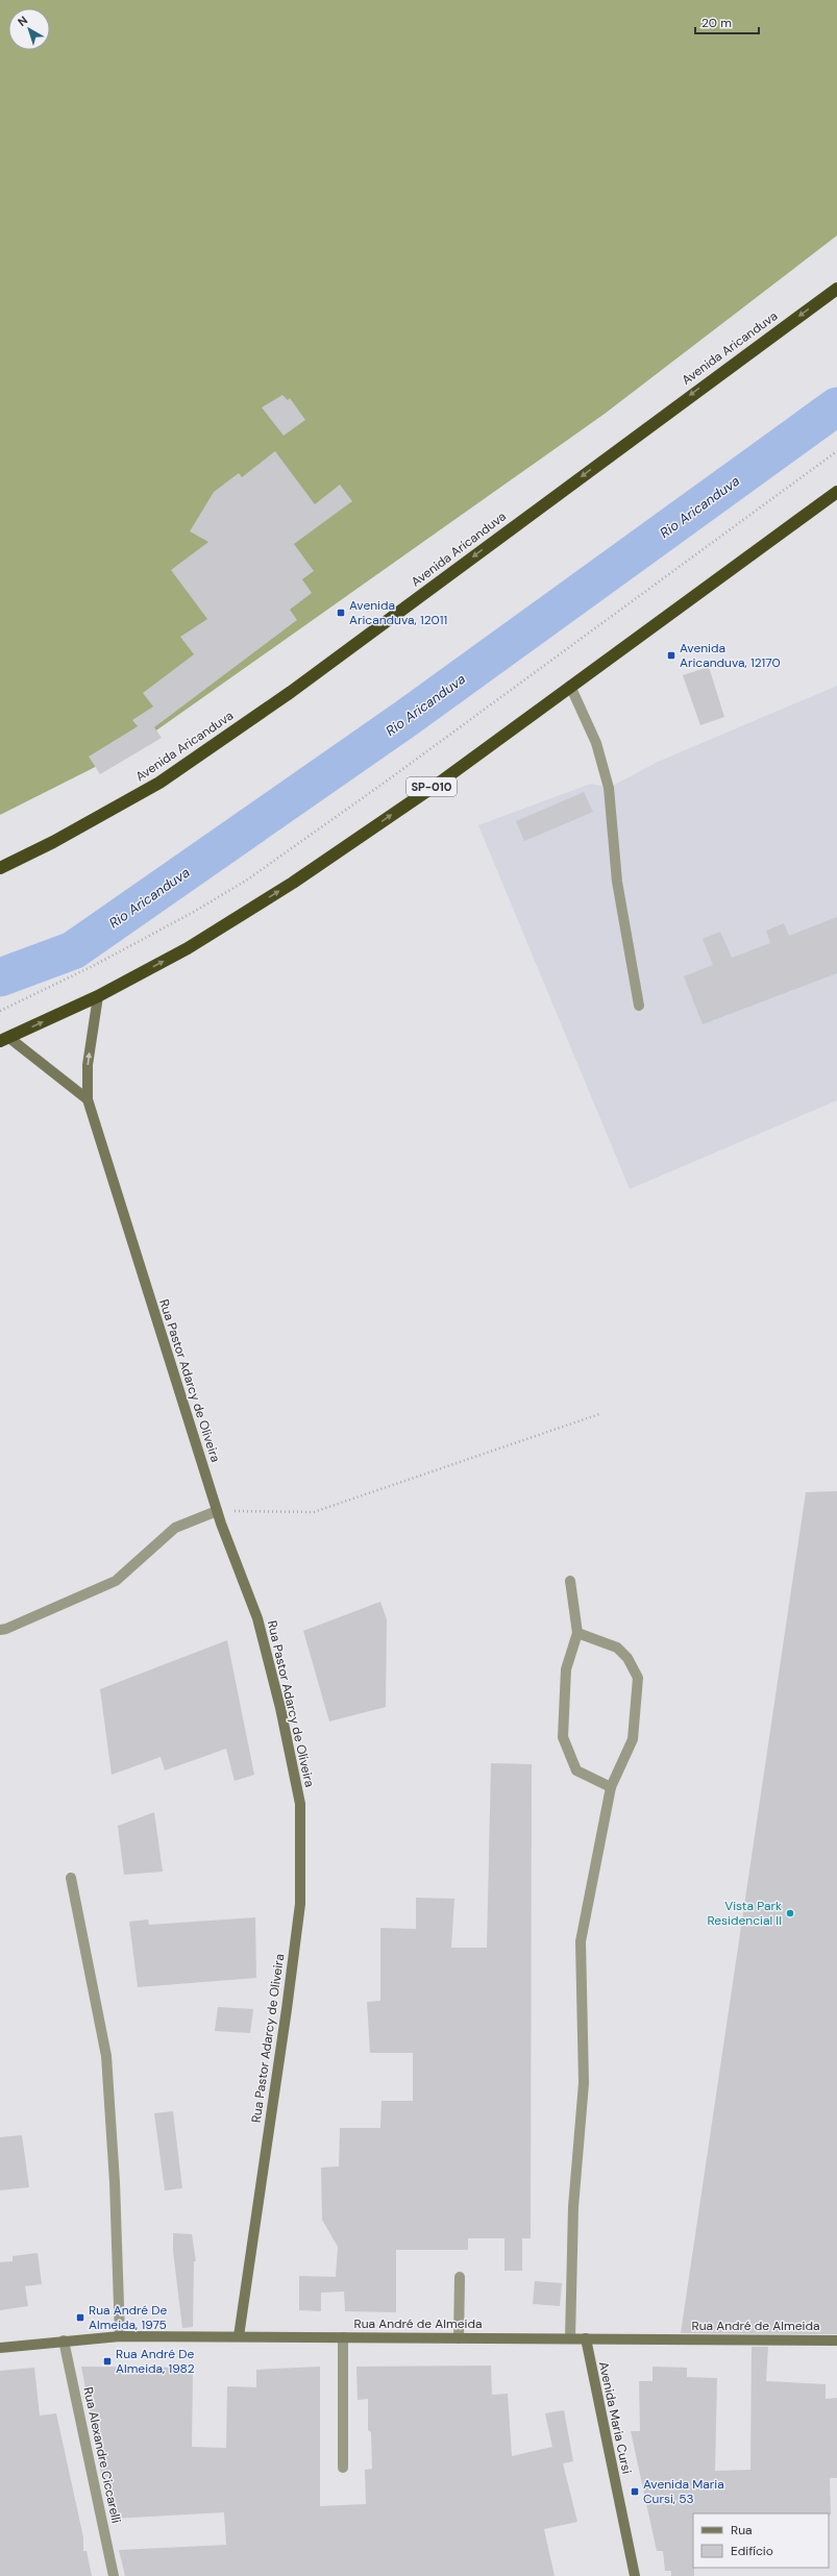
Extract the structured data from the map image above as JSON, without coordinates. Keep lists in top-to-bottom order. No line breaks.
{"streets":{"highway":["Avenida Aricanduva","SP-010"],"street":["Rua Pastor Adarcy de Oliveira","Rua André de Almeida","Avenida Maria Cursi","Rua Alexandre Ciccarelli"]},"crossings":[["SP-010","Rua Pastor Adarcy de Oliveira"],["Rua Pastor Adarcy de Oliveira","Rua André de Almeida"],["Rua André de Almeida","Avenida Maria Cursi"],["Rua André de Almeida","Rua Alexandre Ciccarelli"]],"one_way":["Avenida Aricanduva"],"water":["Rio Aricanduva"],"places":{"transit":["Avenida Aricanduva, 12011","Avenida Aricanduva, 12170","Rua André De Almeida, 1975","Rua André De Almeida, 1982","Avenida Maria Cursi, 53"],"other":["Vista Park Residencial II"]},"legend":["Rua","Edifício"],"scale_bar":"20 m","north":"top left"}
